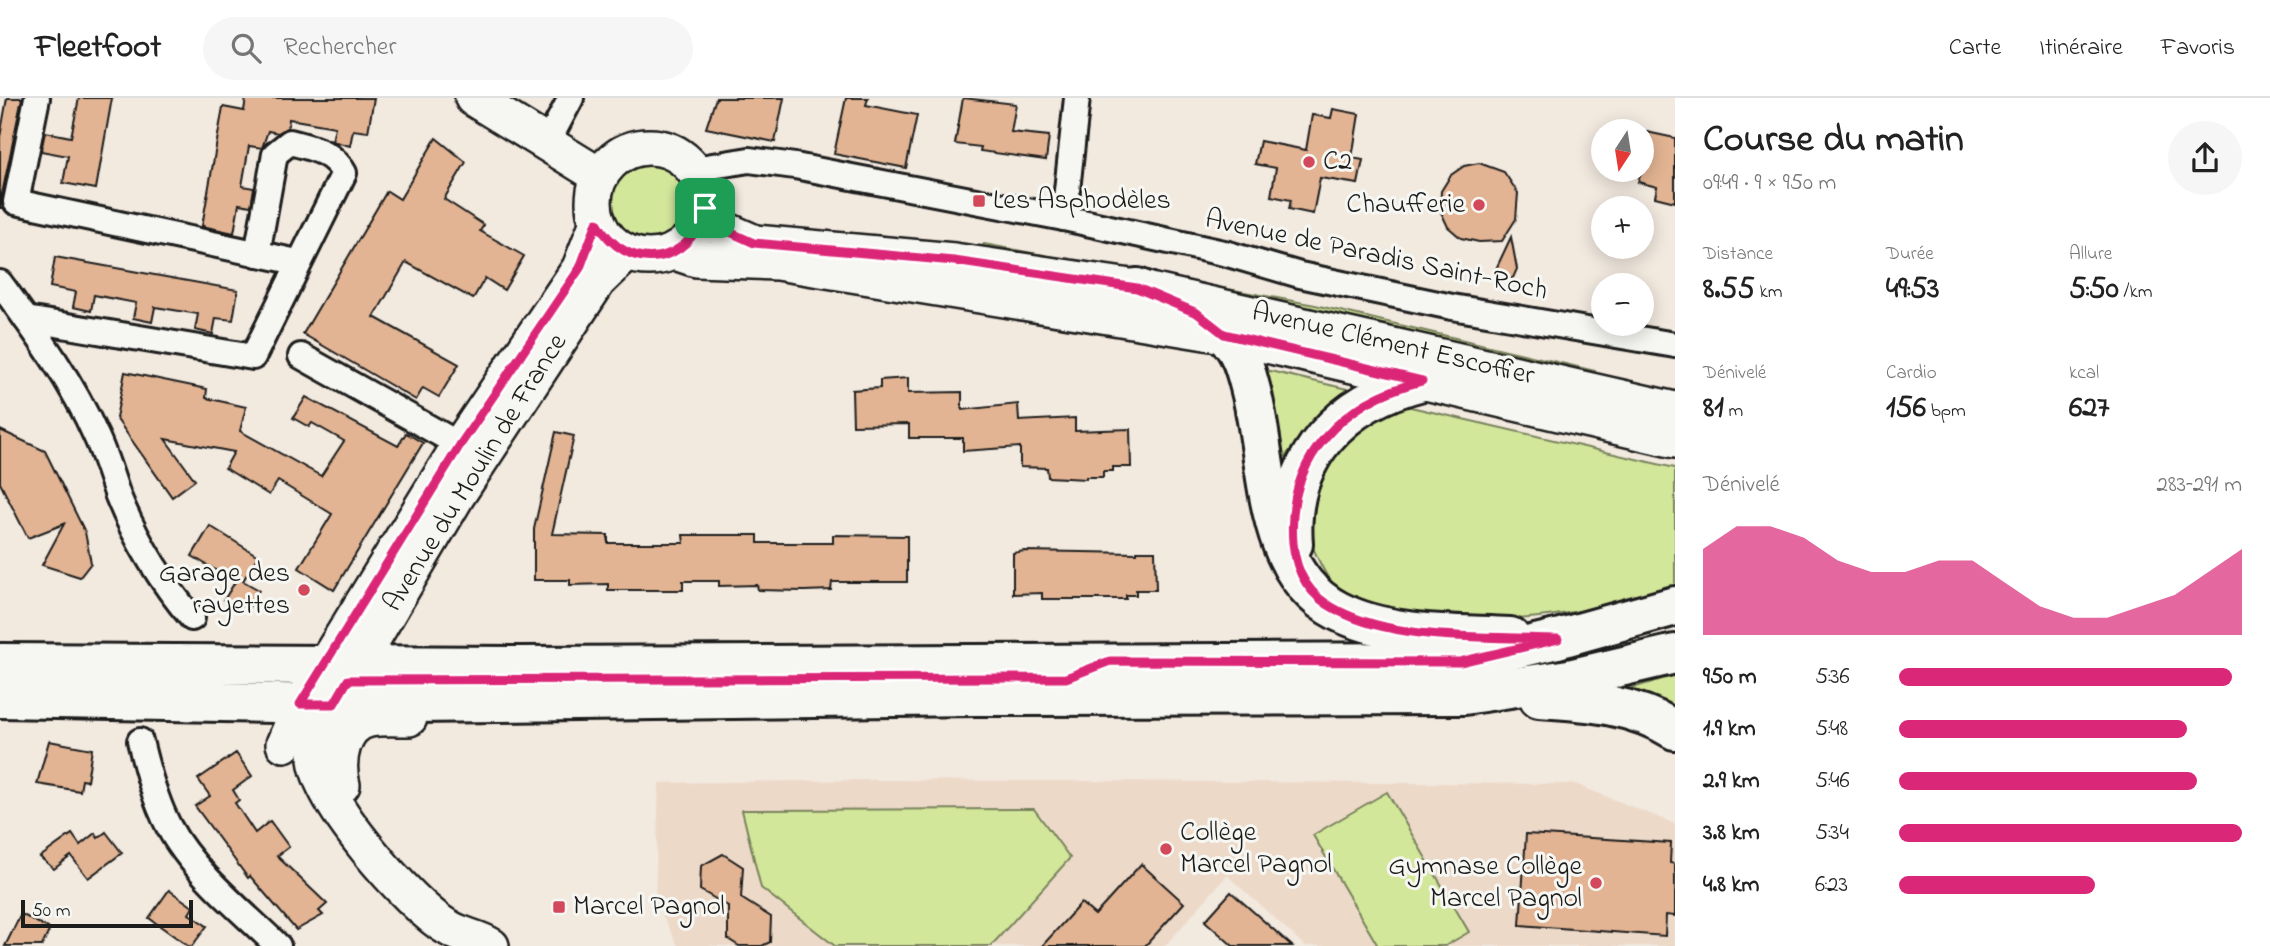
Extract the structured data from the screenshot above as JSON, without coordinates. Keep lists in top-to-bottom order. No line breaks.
{"streets":{"main road":["Avenue Clément Escoffier","Avenue du Moulin de France"],"street":["Avenue de Paradis Saint-Roch"]},"crossings":[["Avenue de Paradis Saint-Roch","Avenue Clément Escoffier"],["Avenue de Paradis Saint-Roch","Avenue du Moulin de France"],["Avenue Clément Escoffier","Avenue du Moulin de France"]],"places":{"other":["C2","Chaufferie","Garage des rayettes","Collège Marcel Pagnol","Gymnase Collège Marcel Pagnol"],"transit":["Les Asphodèles","Marcel Pagnol"]},"scale_bar":"50 m","north":"bottom","page":{"header":"Fleetfoot","search":"Rechercher","nav":["Carte","Itinéraire","Favoris"],"heading":["Course du matin","09:49 · 9 × 950 m"],"map_buttons":["+","−"],"stats":[["Distance","8.55 km"],["Durée","49:53"],["Allure","5:50 /km"],["Dénivelé","81 m"],["Cardio","156 bpm"],["kcal","627"]],"chart":["Dénivelé","283–291 m"],"list":[{"name":"950 m","note":"5:36"},{"name":"1.9 km","note":"5:48"},{"name":"2.9 km","note":"5:46"},{"name":"3.8 km","note":"5:34"},{"name":"4.8 km","note":"6:23"}],"scale":"50 m"}}
